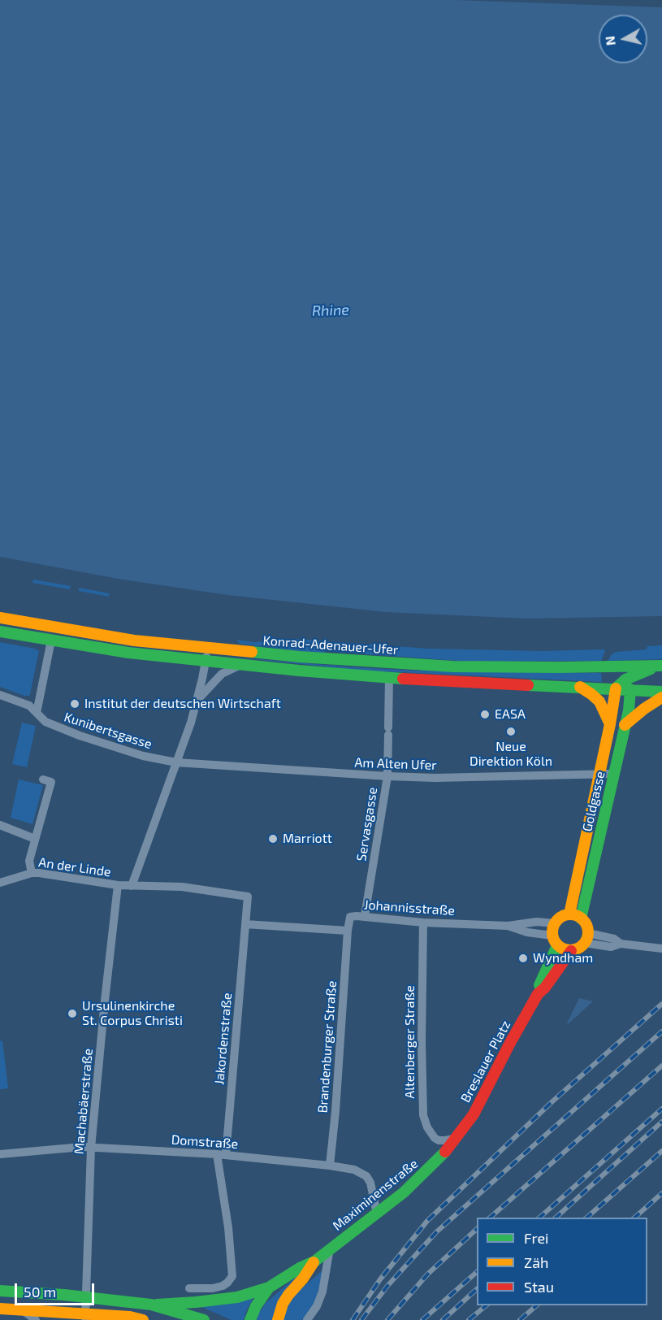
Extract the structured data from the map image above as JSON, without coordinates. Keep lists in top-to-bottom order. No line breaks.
{"streets":{"main road":["Konrad-Adenauer-Ufer","Goldgasse","Breslauer Platz","Maximinenstraße"],"street":["Kunibertsgasse","Am Alten Ufer","Servasgasse","An der Linde","Johannisstraße","Jakordenstraße","Altenberger Straße","Brandenburger Straße","Machabäerstraße","Domstraße"]},"crossings":[["Konrad-Adenauer-Ufer","Goldgasse"],["Konrad-Adenauer-Ufer","Servasgasse"],["Kunibertsgasse","Am Alten Ufer"],["Am Alten Ufer","Goldgasse"],["Am Alten Ufer","Servasgasse"],["Goldgasse","Johannisstraße"],["Goldgasse","Breslauer Platz"],["Servasgasse","Johannisstraße"],["An der Linde","Machabäerstraße"],["Johannisstraße","Altenberger Straße"],["Johannisstraße","Brandenburger Straße"],["Johannisstraße","Breslauer Platz"],["Jakordenstraße","Domstraße"],["Altenberger Straße","Breslauer Platz"],["Altenberger Straße","Maximinenstraße"],["Brandenburger Straße","Domstraße"],["Breslauer Platz","Maximinenstraße"],["Machabäerstraße","Domstraße"],["Domstraße","Maximinenstraße"]],"water":["Rhine"],"places":["Institut der deutschen Wirtschaft","EASA","Neue Direktion Köln","Marriott","Wyndham","Ursulinenkirche St. Corpus Christi"],"legend":["Frei","Zäh","Stau"],"scale_bar":"50 m","north":"left"}
